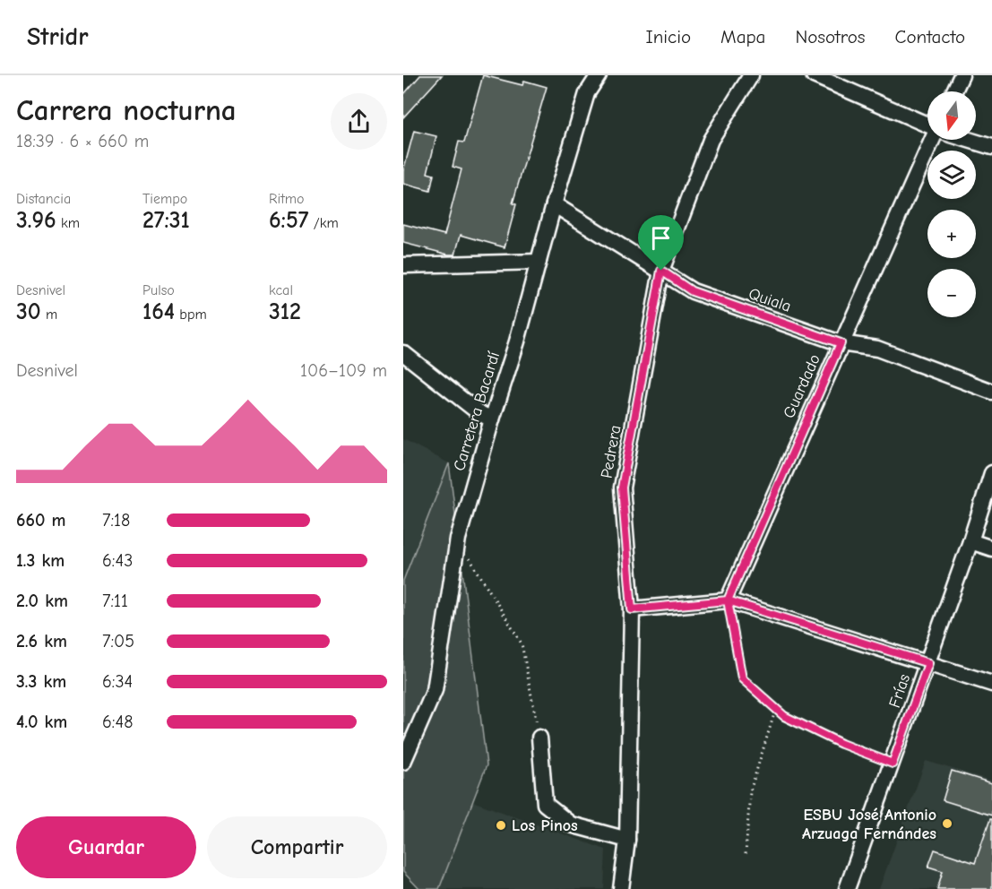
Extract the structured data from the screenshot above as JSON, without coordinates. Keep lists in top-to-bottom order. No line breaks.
{"streets":{"street":["Quiala","Guardado","Carretera Bacardí","Pedrera","Frías"]},"crossings":[["Quiala","Guardado"],["Quiala","Carretera Bacardí"],["Quiala","Pedrera"]],"places":["ESBU José Antonio Arzuaga Fernándes","Los Pinos"],"north":"bottom","page":{"header":"Stridr","nav":["Inicio","Mapa","Nosotros","Contacto"],"heading":["Carrera nocturna","18:39 · 6 × 660 m"],"map_buttons":["+","−"],"stats":[["Distancia","3.96 km"],["Tiempo","27:31"],["Ritmo","6:57 /km"],["Desnivel","30 m"],["Pulso","164 bpm"],["kcal","312"]],"chart":["Desnivel","106–109 m"],"list":[{"name":"660 m","note":"7:18"},{"name":"1.3 km","note":"6:43"},{"name":"2.0 km","note":"7:11"},{"name":"2.6 km","note":"7:05"},{"name":"3.3 km","note":"6:34"},{"name":"4.0 km","note":"6:48"}],"buttons":["Guardar","Compartir"]}}
